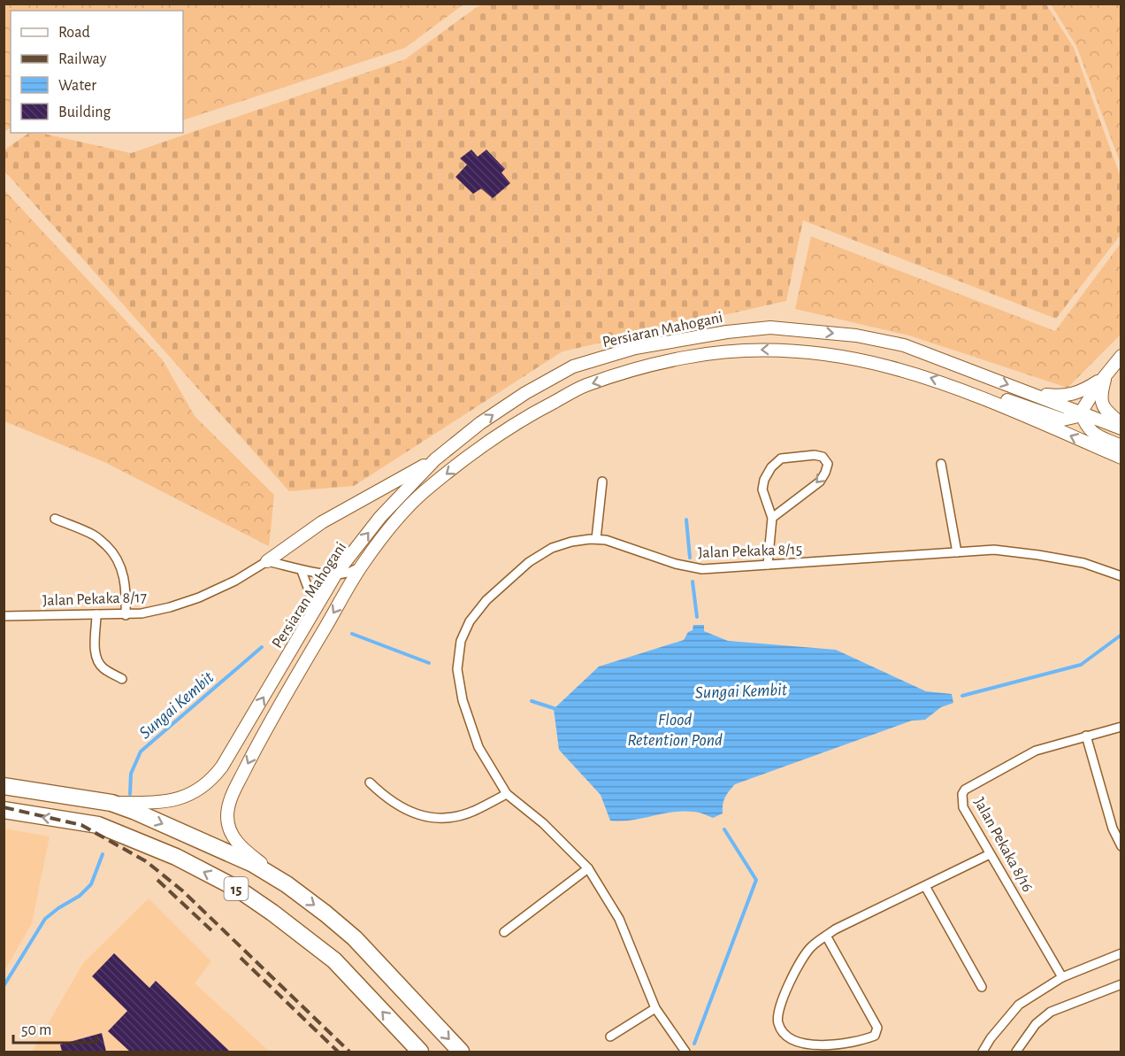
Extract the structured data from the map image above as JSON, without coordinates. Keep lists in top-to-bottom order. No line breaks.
{"streets":{"highway":["15"],"main road":["Persiaran Mahogani"],"street":["Jalan Pekaka 8/15","Jalan Pekaka 8/17","Jalan Pekaka 8/16"]},"crossings":[["Persiaran Mahogani","15"]],"water":["Sungai Kembit","Flood Retention Pond"],"legend":["Road","Railway","Water","Building"],"scale_bar":"50 m"}
